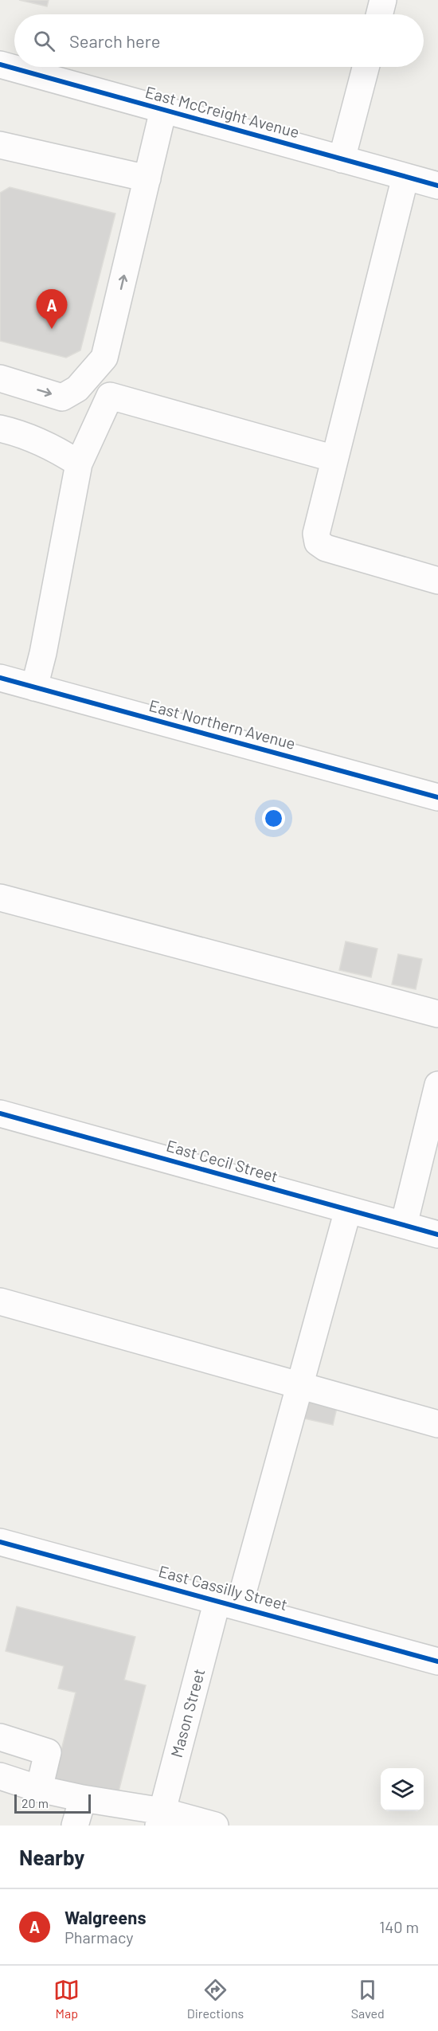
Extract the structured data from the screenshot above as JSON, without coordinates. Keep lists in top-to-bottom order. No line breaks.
{"streets":{"street":["East McCreight Avenue","East Northern Avenue","East Cecil Street","East Cassilly Street","Mason Street"]},"crossings":[["East Cecil Street","Mason Street"],["East Cassilly Street","Mason Street"]],"scale_bar":"20 m","page":{"search":"Search here","pins":"A","scale":"20 m","heading":"Nearby","list":[{"mark":"A","name":"Walgreens","note":"Pharmacy","value":"140 m"}],"nav":["Map","Directions","Saved"]}}
